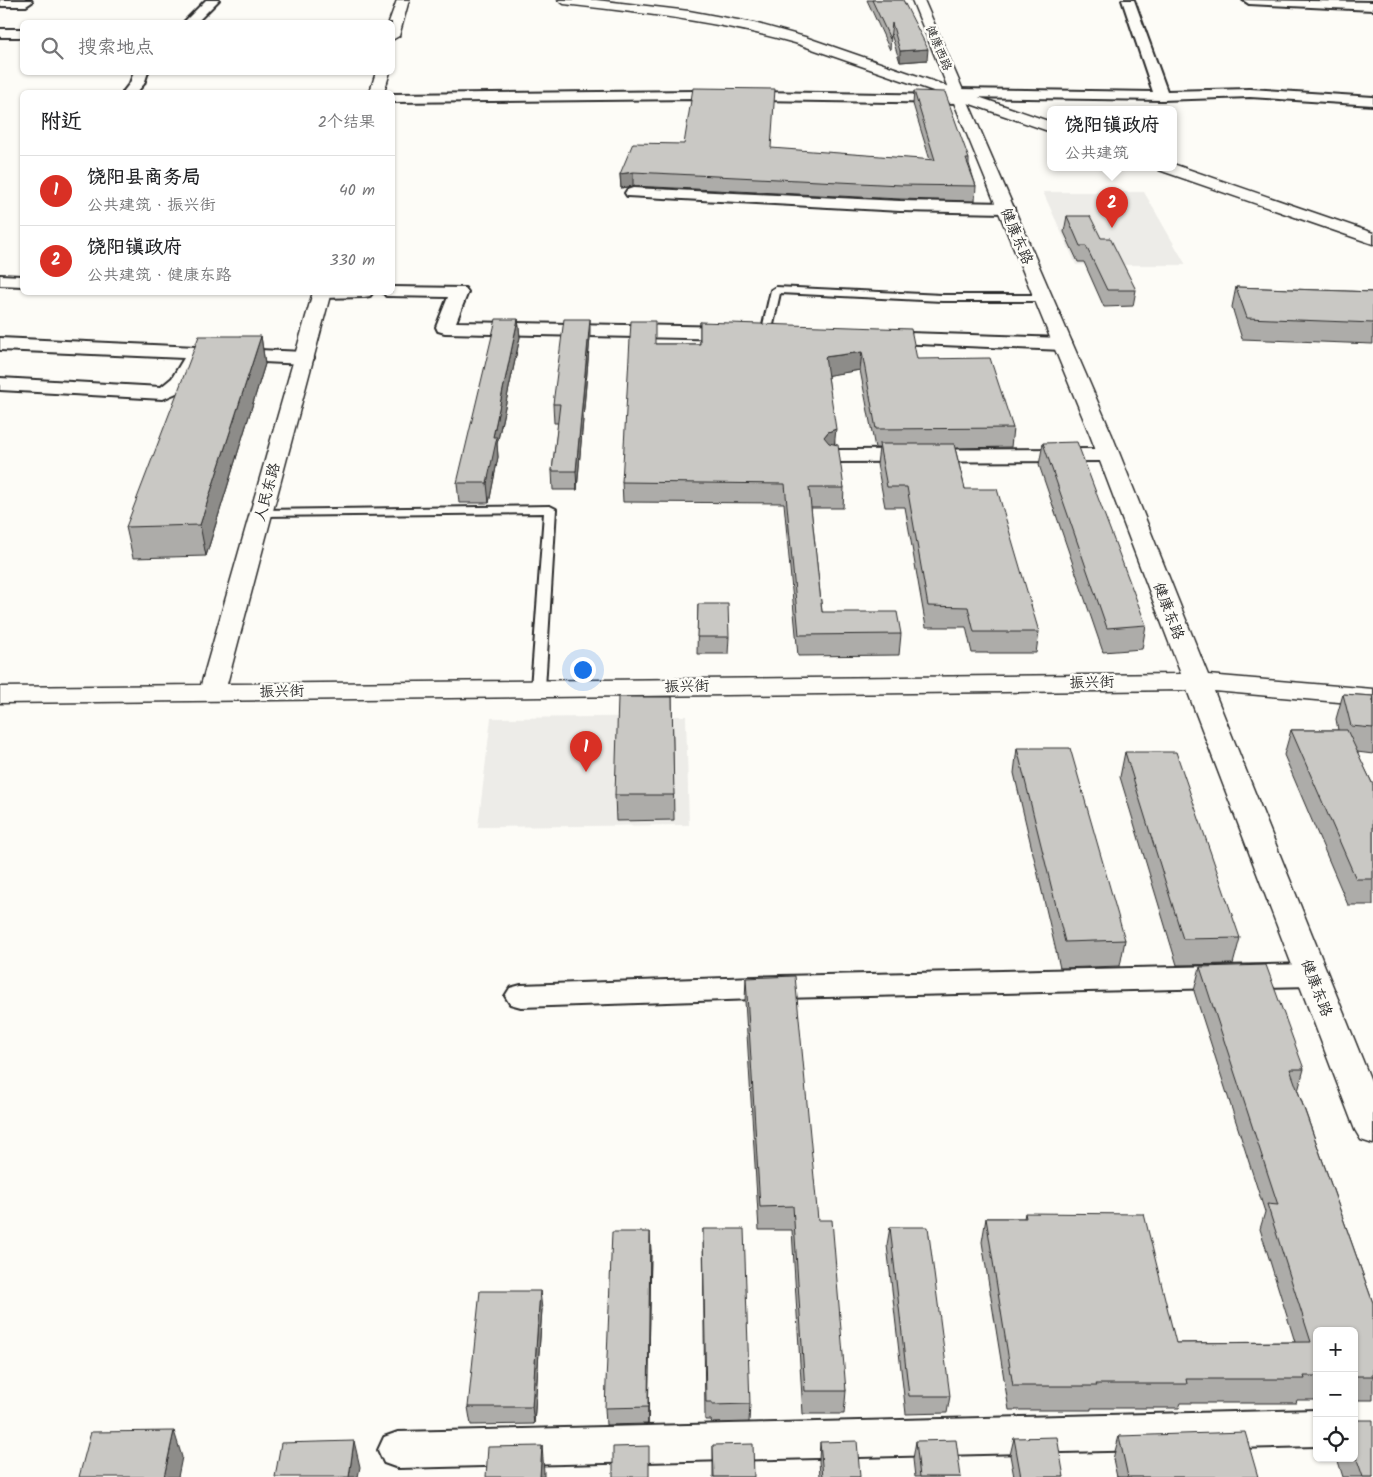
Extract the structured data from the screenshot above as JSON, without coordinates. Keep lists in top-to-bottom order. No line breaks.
{"streets":{"street":["健康西路","健康东路","人民东路","振兴街"]},"crossings":[["健康西路","健康东路"],["健康东路","振兴街"],["人民东路","振兴街"]],"page":{"search":"搜索地点","heading":["附近","2个结果"],"popup":["饶阳镇政府","公共建筑"],"list":[{"mark":"1","name":"饶阳县商务局","note":"公共建筑 · 振兴街","value":"40 m"},{"mark":"2","name":"饶阳镇政府","note":"公共建筑 · 健康东路","value":"330 m"}],"pins":["2","1"],"map_buttons":["+","−"]}}
